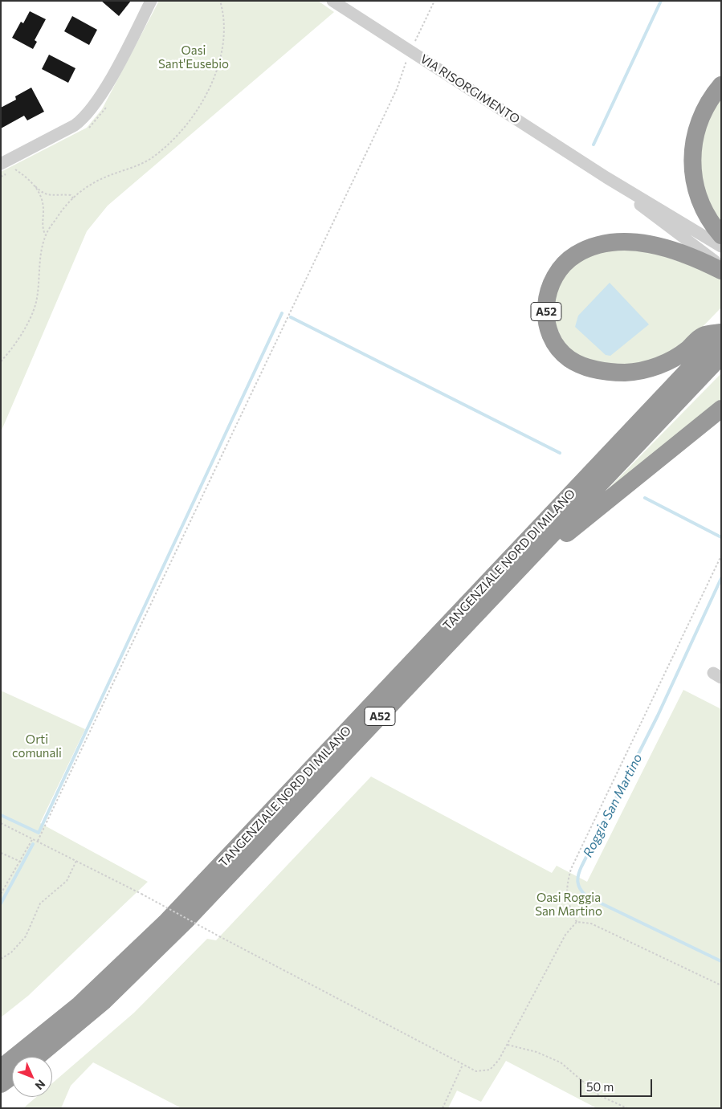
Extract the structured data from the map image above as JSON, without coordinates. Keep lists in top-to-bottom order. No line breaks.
{"streets":{"highway":["A52","TANGENZIALE NORD DI MILANO"],"street":["VIA RISORGIMENTO"]},"crossings":[["A52","TANGENZIALE NORD DI MILANO"]],"water":["Roggia San Martino"],"parks":["Oasi Sant'Eusebio","Orti comunali","Oasi Roggia San Martino"],"scale_bar":"50 m","north":"bottom right"}
